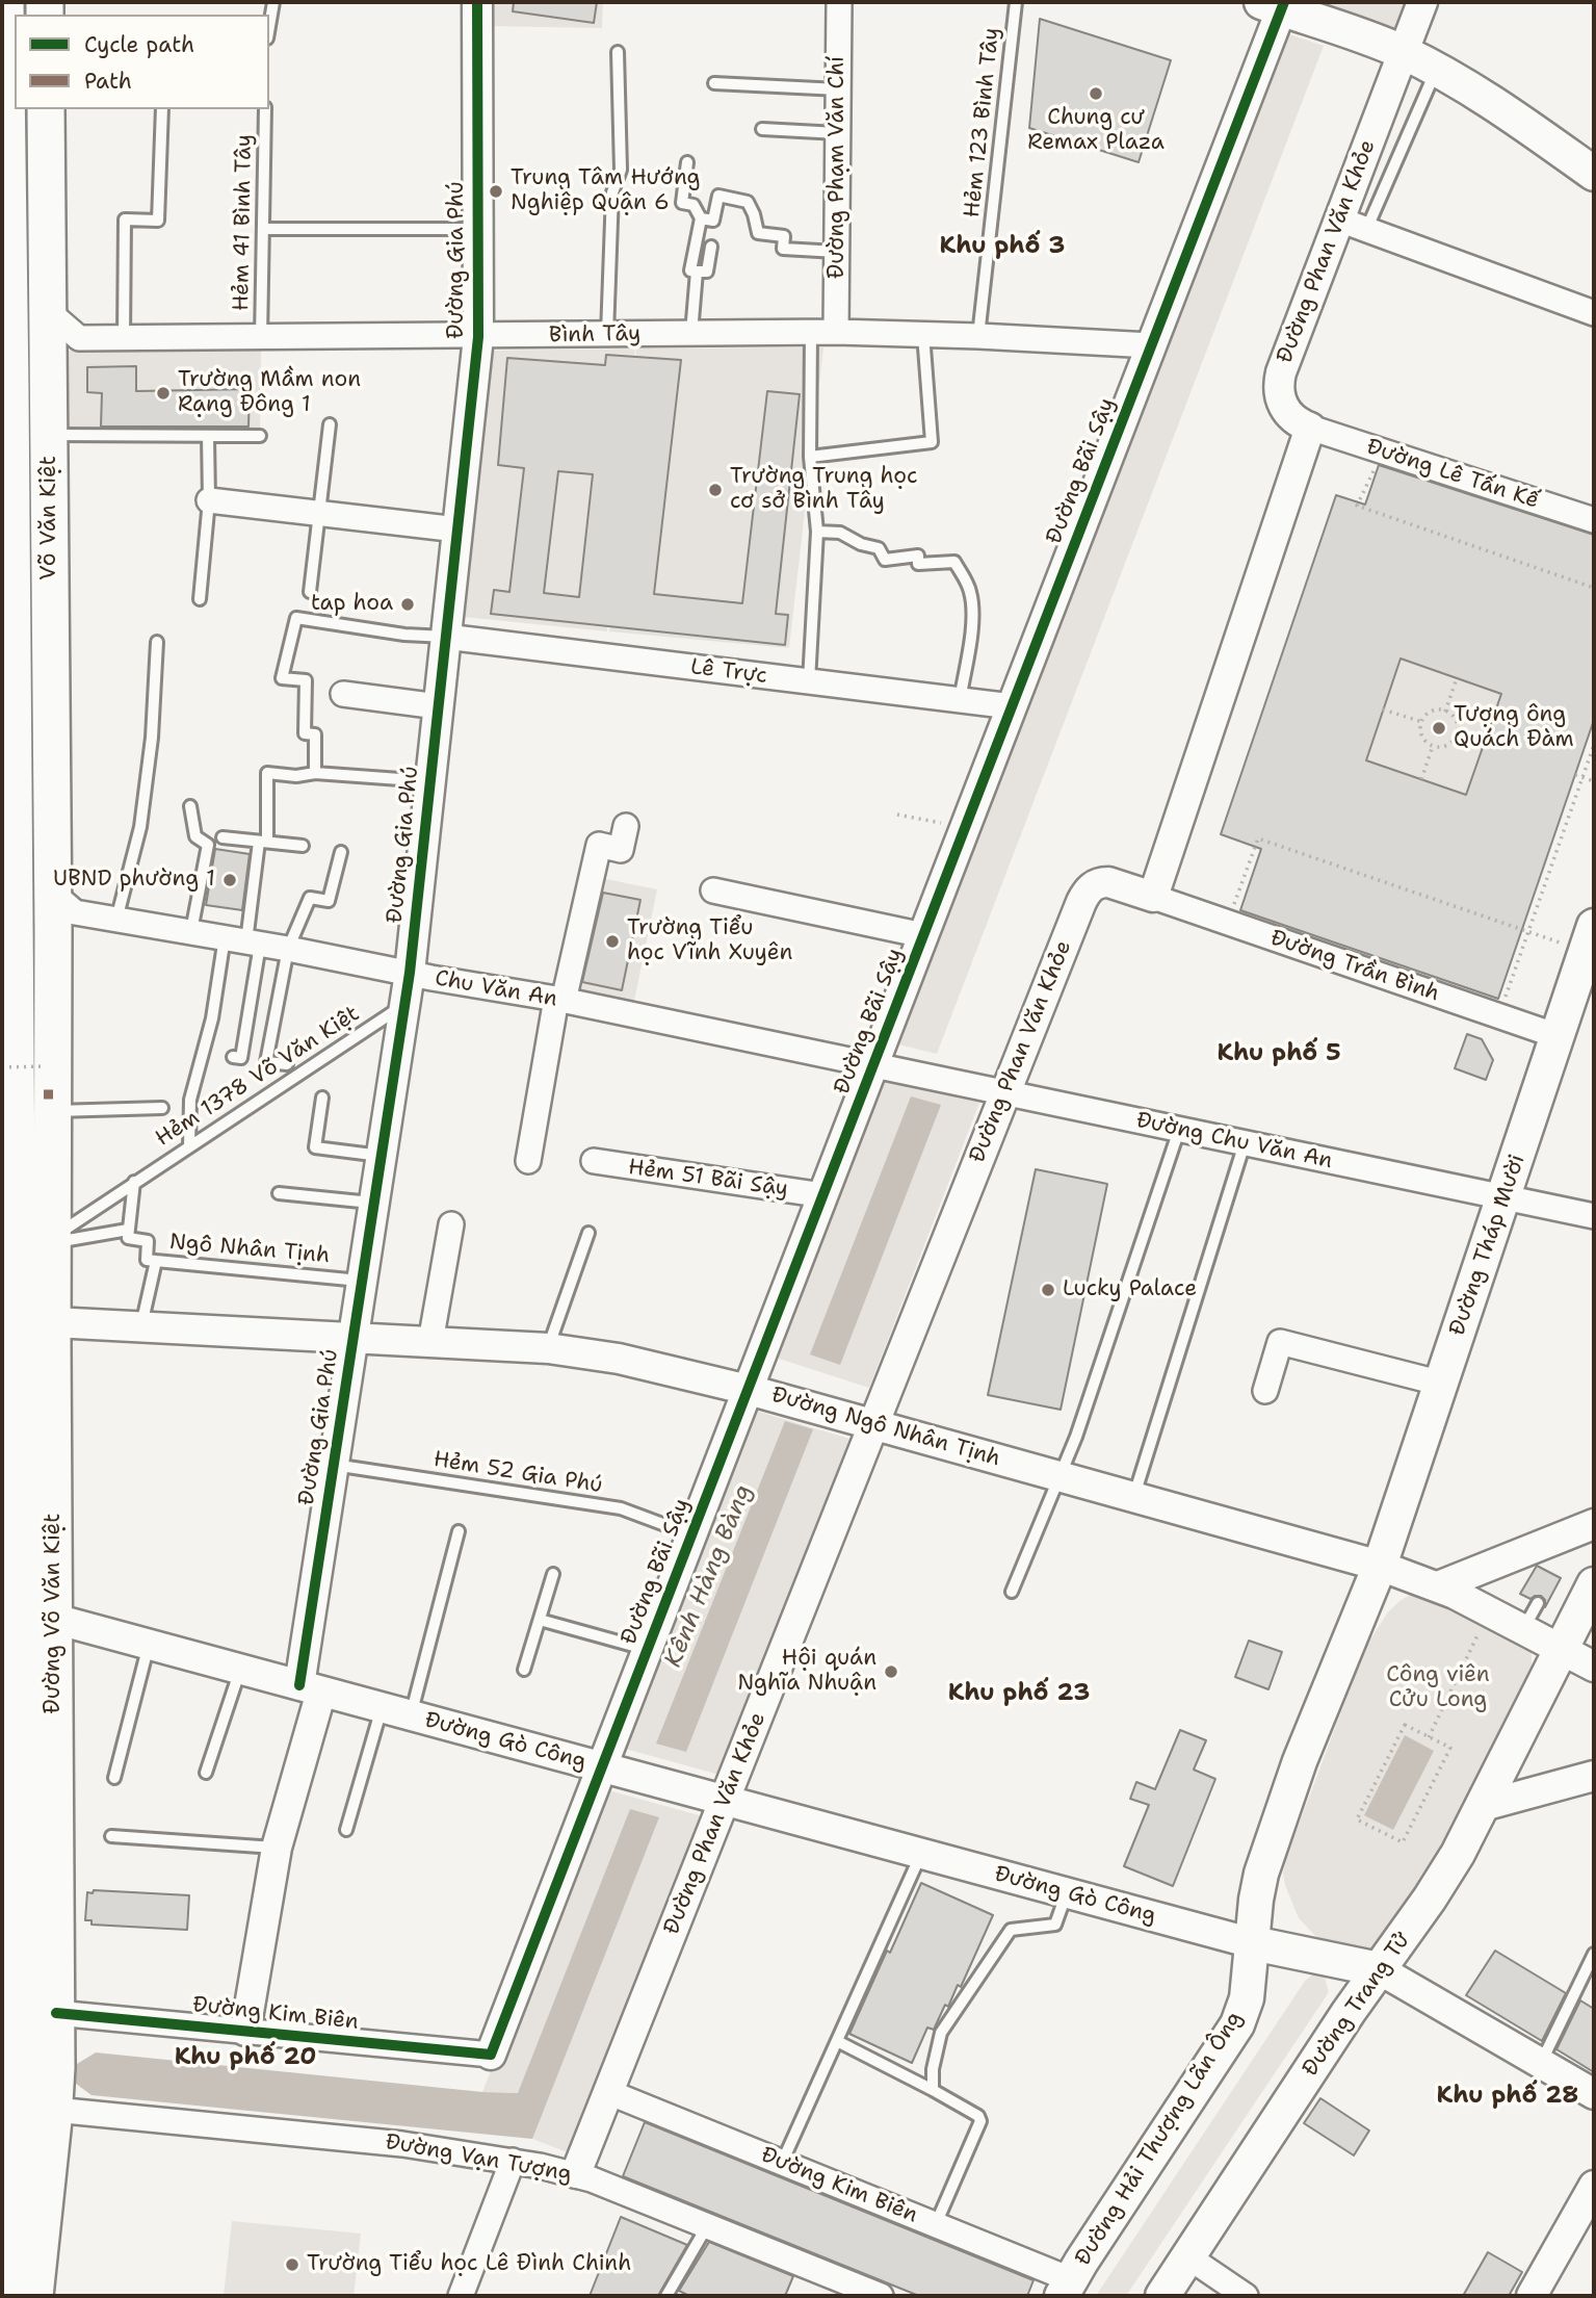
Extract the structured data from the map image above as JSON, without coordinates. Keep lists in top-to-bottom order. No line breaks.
{"streets":{"highway":["Võ Văn Kiệt","Đường Võ Văn Kiệt"],"main road":["Đường Tháp Mười","Đường Trang Tử","Đường Hải Thượng Lãn Ông"],"street":["Đường Phạm Văn Chí","Đường Phan Văn Khỏe","Đường Gia Phú","Bình Tây","Đường Bãi Sậy","Đường Lê Tấn Kế","Lê Trực","Đường Trần Bình","Chu Văn An","Đường Chu Văn An","Hẻm 51 Bãi Sậy","Đường Ngô Nhân Tịnh","Đường Gò Công","Đường Kim Biên","Đường Vạn Tượng"],"lane":["Hẻm 123 Bình Tây","Hẻm 41 Bình Tây","Hẻm 1378 Võ Văn Kiệt","Ngô Nhân Tịnh","Hẻm 52 Gia Phú"]},"crossings":[["Hẻm 123 Bình Tây","Bình Tây"],["Đường Phạm Văn Chí","Bình Tây"],["Hẻm 41 Bình Tây","Bình Tây"],["Đường Phan Văn Khỏe","Đường Lê Tấn Kế"],["Đường Phan Văn Khỏe","Đường Trần Bình"],["Đường Phan Văn Khỏe","Đường Chu Văn An"],["Đường Phan Văn Khỏe","Đường Ngô Nhân Tịnh"],["Đường Phan Văn Khỏe","Đường Gò Công"],["Đường Phan Văn Khỏe","Đường Kim Biên"],["Đường Phan Văn Khỏe","Đường Vạn Tượng"],["Đường Gia Phú","Bình Tây"],["Đường Gia Phú","Lê Trực"],["Đường Gia Phú","Chu Văn An"],["Đường Gia Phú","Hẻm 1378 Võ Văn Kiệt"],["Đường Gia Phú","Ngô Nhân Tịnh"],["Đường Gia Phú","Đường Ngô Nhân Tịnh"],["Đường Gia Phú","Hẻm 52 Gia Phú"],["Đường Gia Phú","Đường Gò Công"],["Đường Gia Phú","Đường Kim Biên"],["Bình Tây","Đường Bãi Sậy"],["Đường Bãi Sậy","Lê Trực"],["Đường Bãi Sậy","Chu Văn An"],["Đường Bãi Sậy","Đường Chu Văn An"],["Đường Bãi Sậy","Hẻm 51 Bãi Sậy"],["Đường Bãi Sậy","Đường Ngô Nhân Tịnh"],["Đường Bãi Sậy","Hẻm 52 Gia Phú"],["Đường Bãi Sậy","Đường Gò Công"],["Đường Bãi Sậy","Đường Kim Biên"],["Võ Văn Kiệt","Chu Văn An"],["Võ Văn Kiệt","Đường Võ Văn Kiệt"],["Đường Trần Bình","Đường Tháp Mười"],["Chu Văn An","Đường Chu Văn An"],["Chu Văn An","Đường Võ Văn Kiệt"],["Hẻm 1378 Võ Văn Kiệt","Đường Võ Văn Kiệt"],["Đường Chu Văn An","Đường Tháp Mười"],["Đường Tháp Mười","Đường Ngô Nhân Tịnh"],["Đường Tháp Mười","Đường Hải Thượng Lãn Ông"],["Ngô Nhân Tịnh","Đường Ngô Nhân Tịnh"],["Đường Ngô Nhân Tịnh","Đường Võ Văn Kiệt"],["Đường Ngô Nhân Tịnh","Đường Trang Tử"],["Đường Ngô Nhân Tịnh","Đường Hải Thượng Lãn Ông"],["Đường Võ Văn Kiệt","Đường Gò Công"],["Đường Võ Văn Kiệt","Đường Kim Biên"],["Đường Võ Văn Kiệt","Đường Vạn Tượng"],["Đường Gò Công","Đường Hải Thượng Lãn Ông"],["Đường Kim Biên","Đường Hải Thượng Lãn Ông"]],"districts":["Khu phố 3","Khu phố 5","Khu phố 23","Khu phố 20","Khu phố 28"],"water":["Kênh Hàng Bàng"],"parks":["Công viên Cửu Long"],"places":["Chung cư Remax Plaza","Trung Tâm Hướng Nghiệp Quận 6","Trường Mầm non Rạng Đông 1","Trường Trung học cơ sở Bình Tây","tap hoa","Tượng ông Quách Đàm","UBND phường 1","Trường Tiểu học Vĩnh Xuyên","Lucky Palace","Hội quán Nghĩa Nhuận","Trường Tiểu học Lê Đình Chinh"],"legend":["Cycle path","Path"]}
